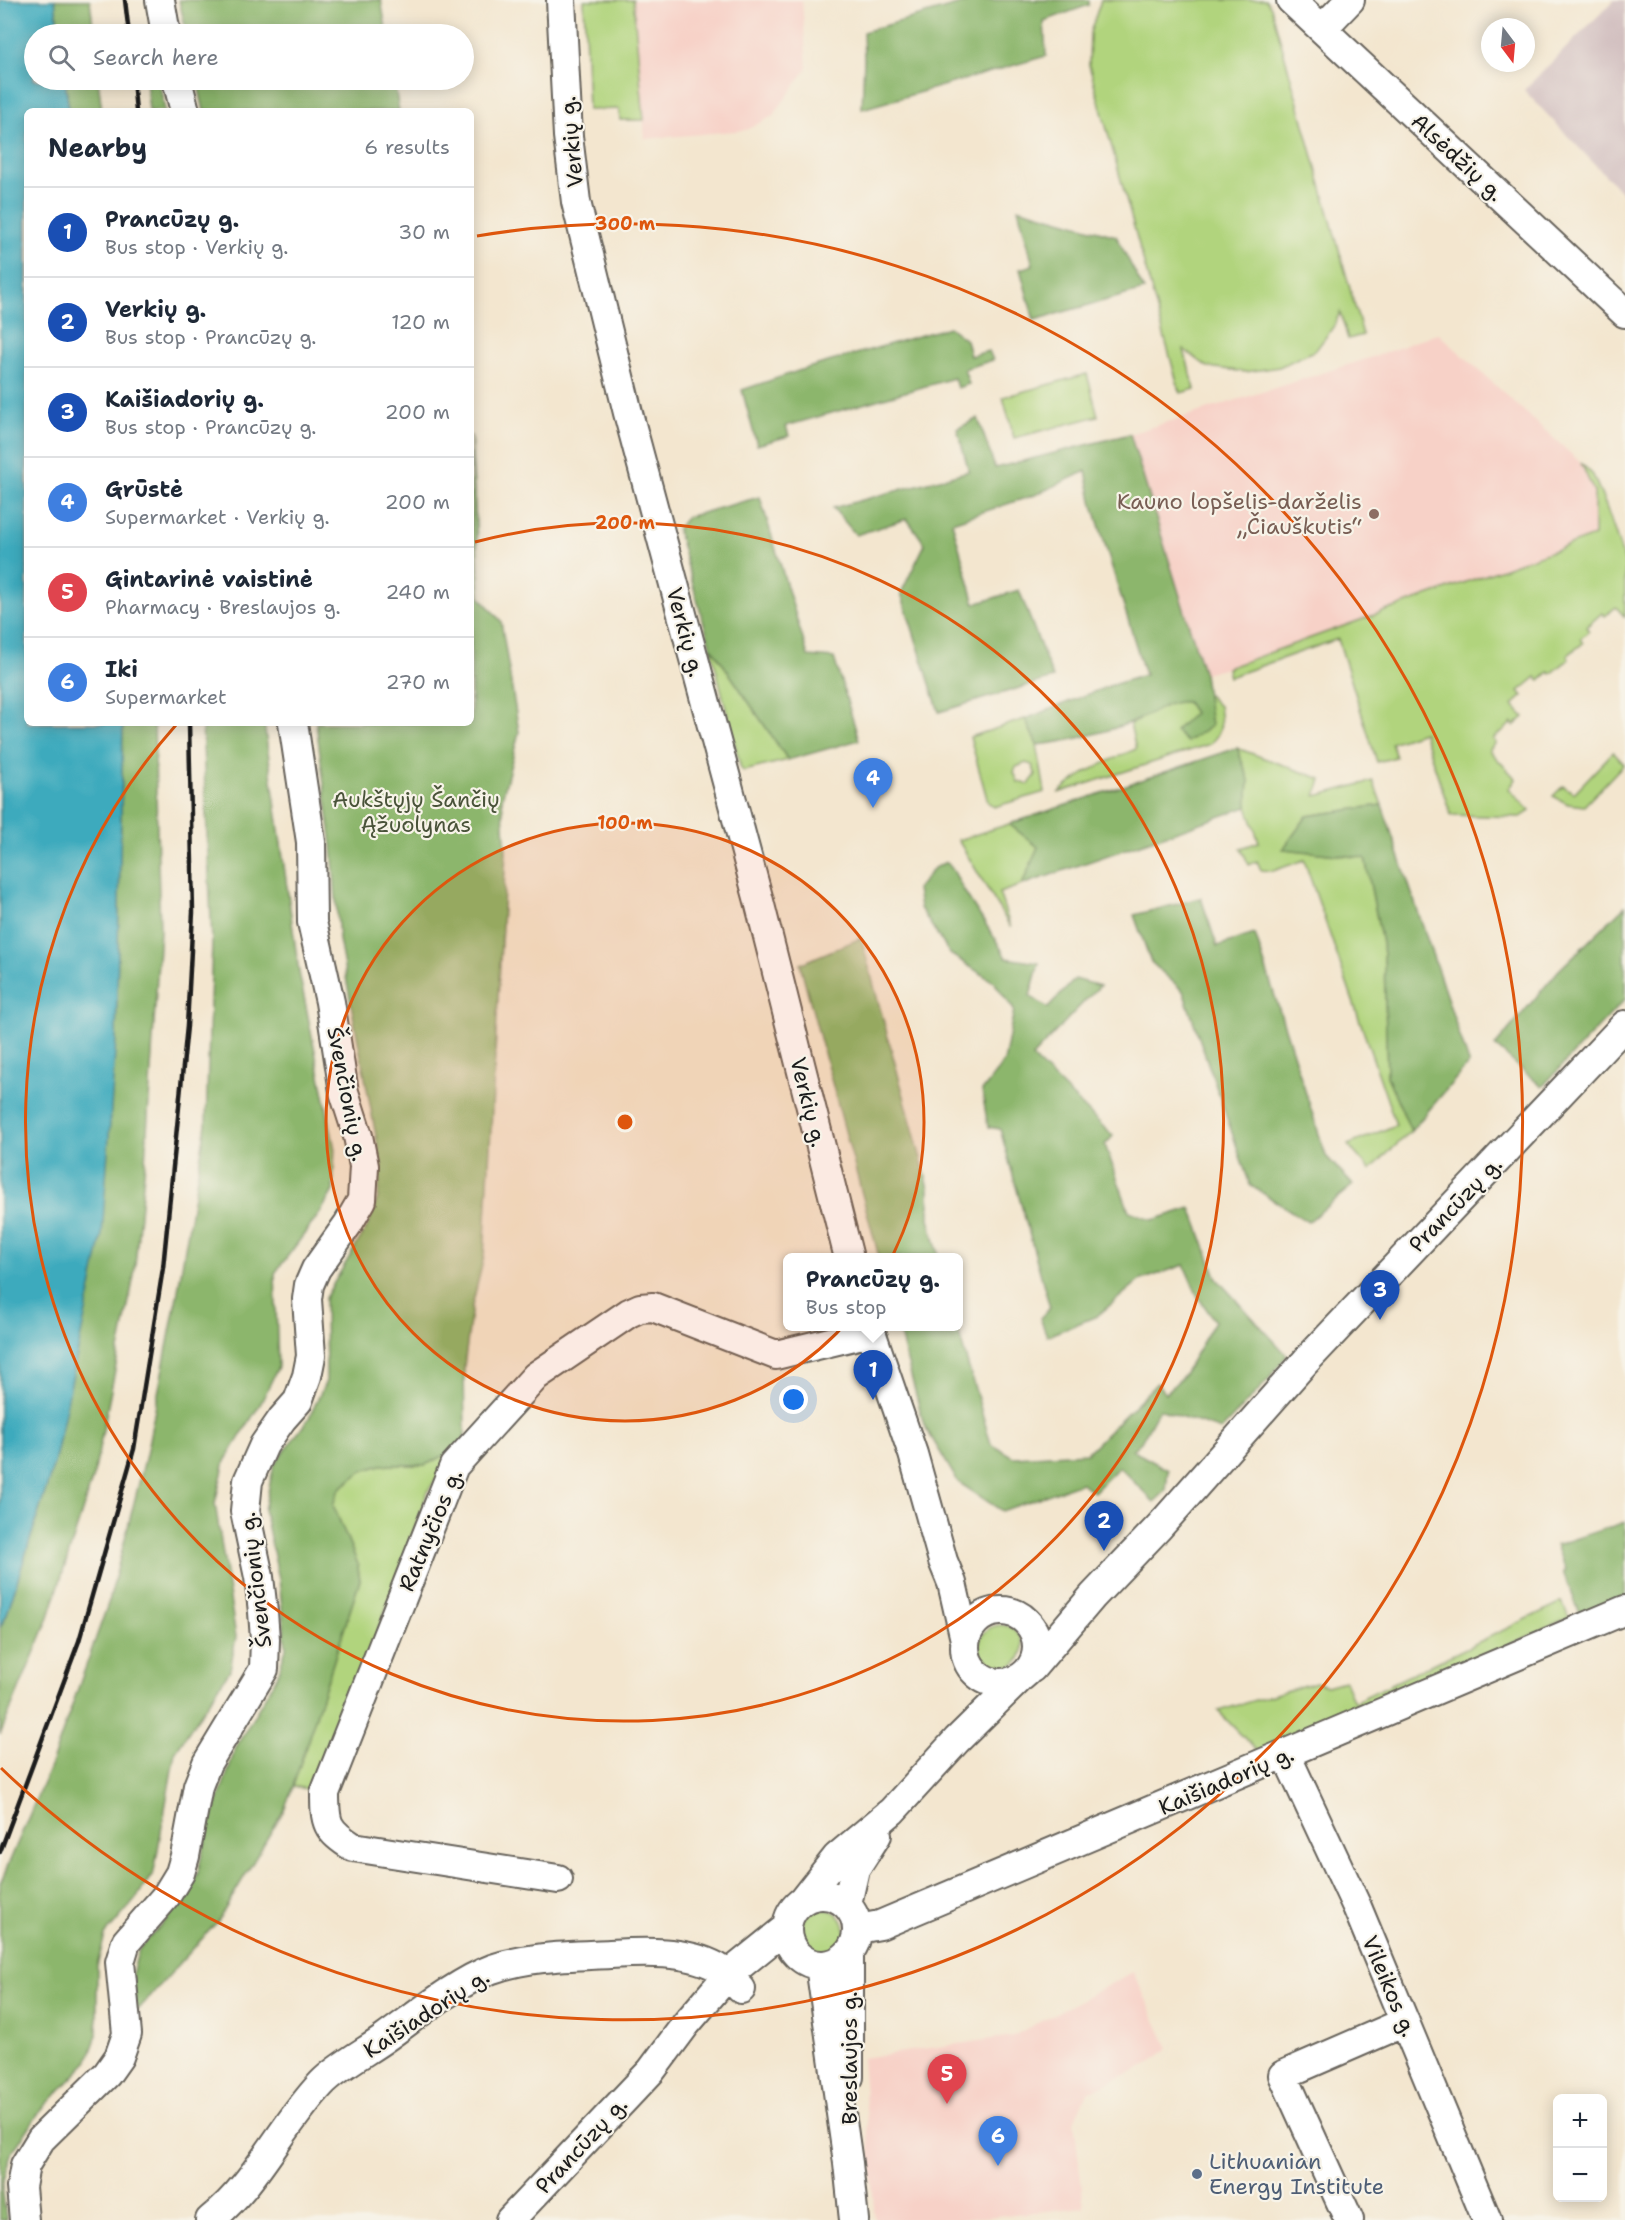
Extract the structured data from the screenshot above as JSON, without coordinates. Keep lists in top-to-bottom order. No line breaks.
{"streets":{"street":["Verkių g.","Alsėdžių g.","Švenčionių g.","Prancūzų g.","Ratnyčios g.","Kaišiadorių g.","Vileikos g.","Breslaujos g."]},"crossings":[["Prancūzų g.","Kaišiadorių g."],["Prancūzų g.","Breslaujos g."],["Kaišiadorių g.","Vileikos g."],["Kaišiadorių g.","Breslaujos g."]],"parks":["Aukštųjų Šančių Ąžuolynas"],"places":["Kauno lopšelis-darželis „Čiauškutis“","Lithuanian Energy Institute"],"north":"bottom","page":{"search":"Search here","heading":["Nearby","6 results"],"list":[{"mark":"1","name":"Prancūzų g.","note":"Bus stop · Verkių g.","value":"30 m"},{"mark":"2","name":"Verkių g.","note":"Bus stop · Prancūzų g.","value":"120 m"},{"mark":"3","name":"Kaišiadorių g.","note":"Bus stop · Prancūzų g.","value":"200 m"},{"mark":"4","name":"Grūstė","note":"Supermarket · Verkių g.","value":"200 m"},{"mark":"5","name":"Gintarinė vaistinė","note":"Pharmacy · Breslaujos g.","value":"240 m"},{"mark":"6","name":"Iki","note":"Supermarket","value":"270 m"}],"pins":["4","3","1","2","5","6"],"popup":["Prancūzų g.","Bus stop"],"map_buttons":["+","−"]},"rings":["300 m","200 m","100 m"]}
